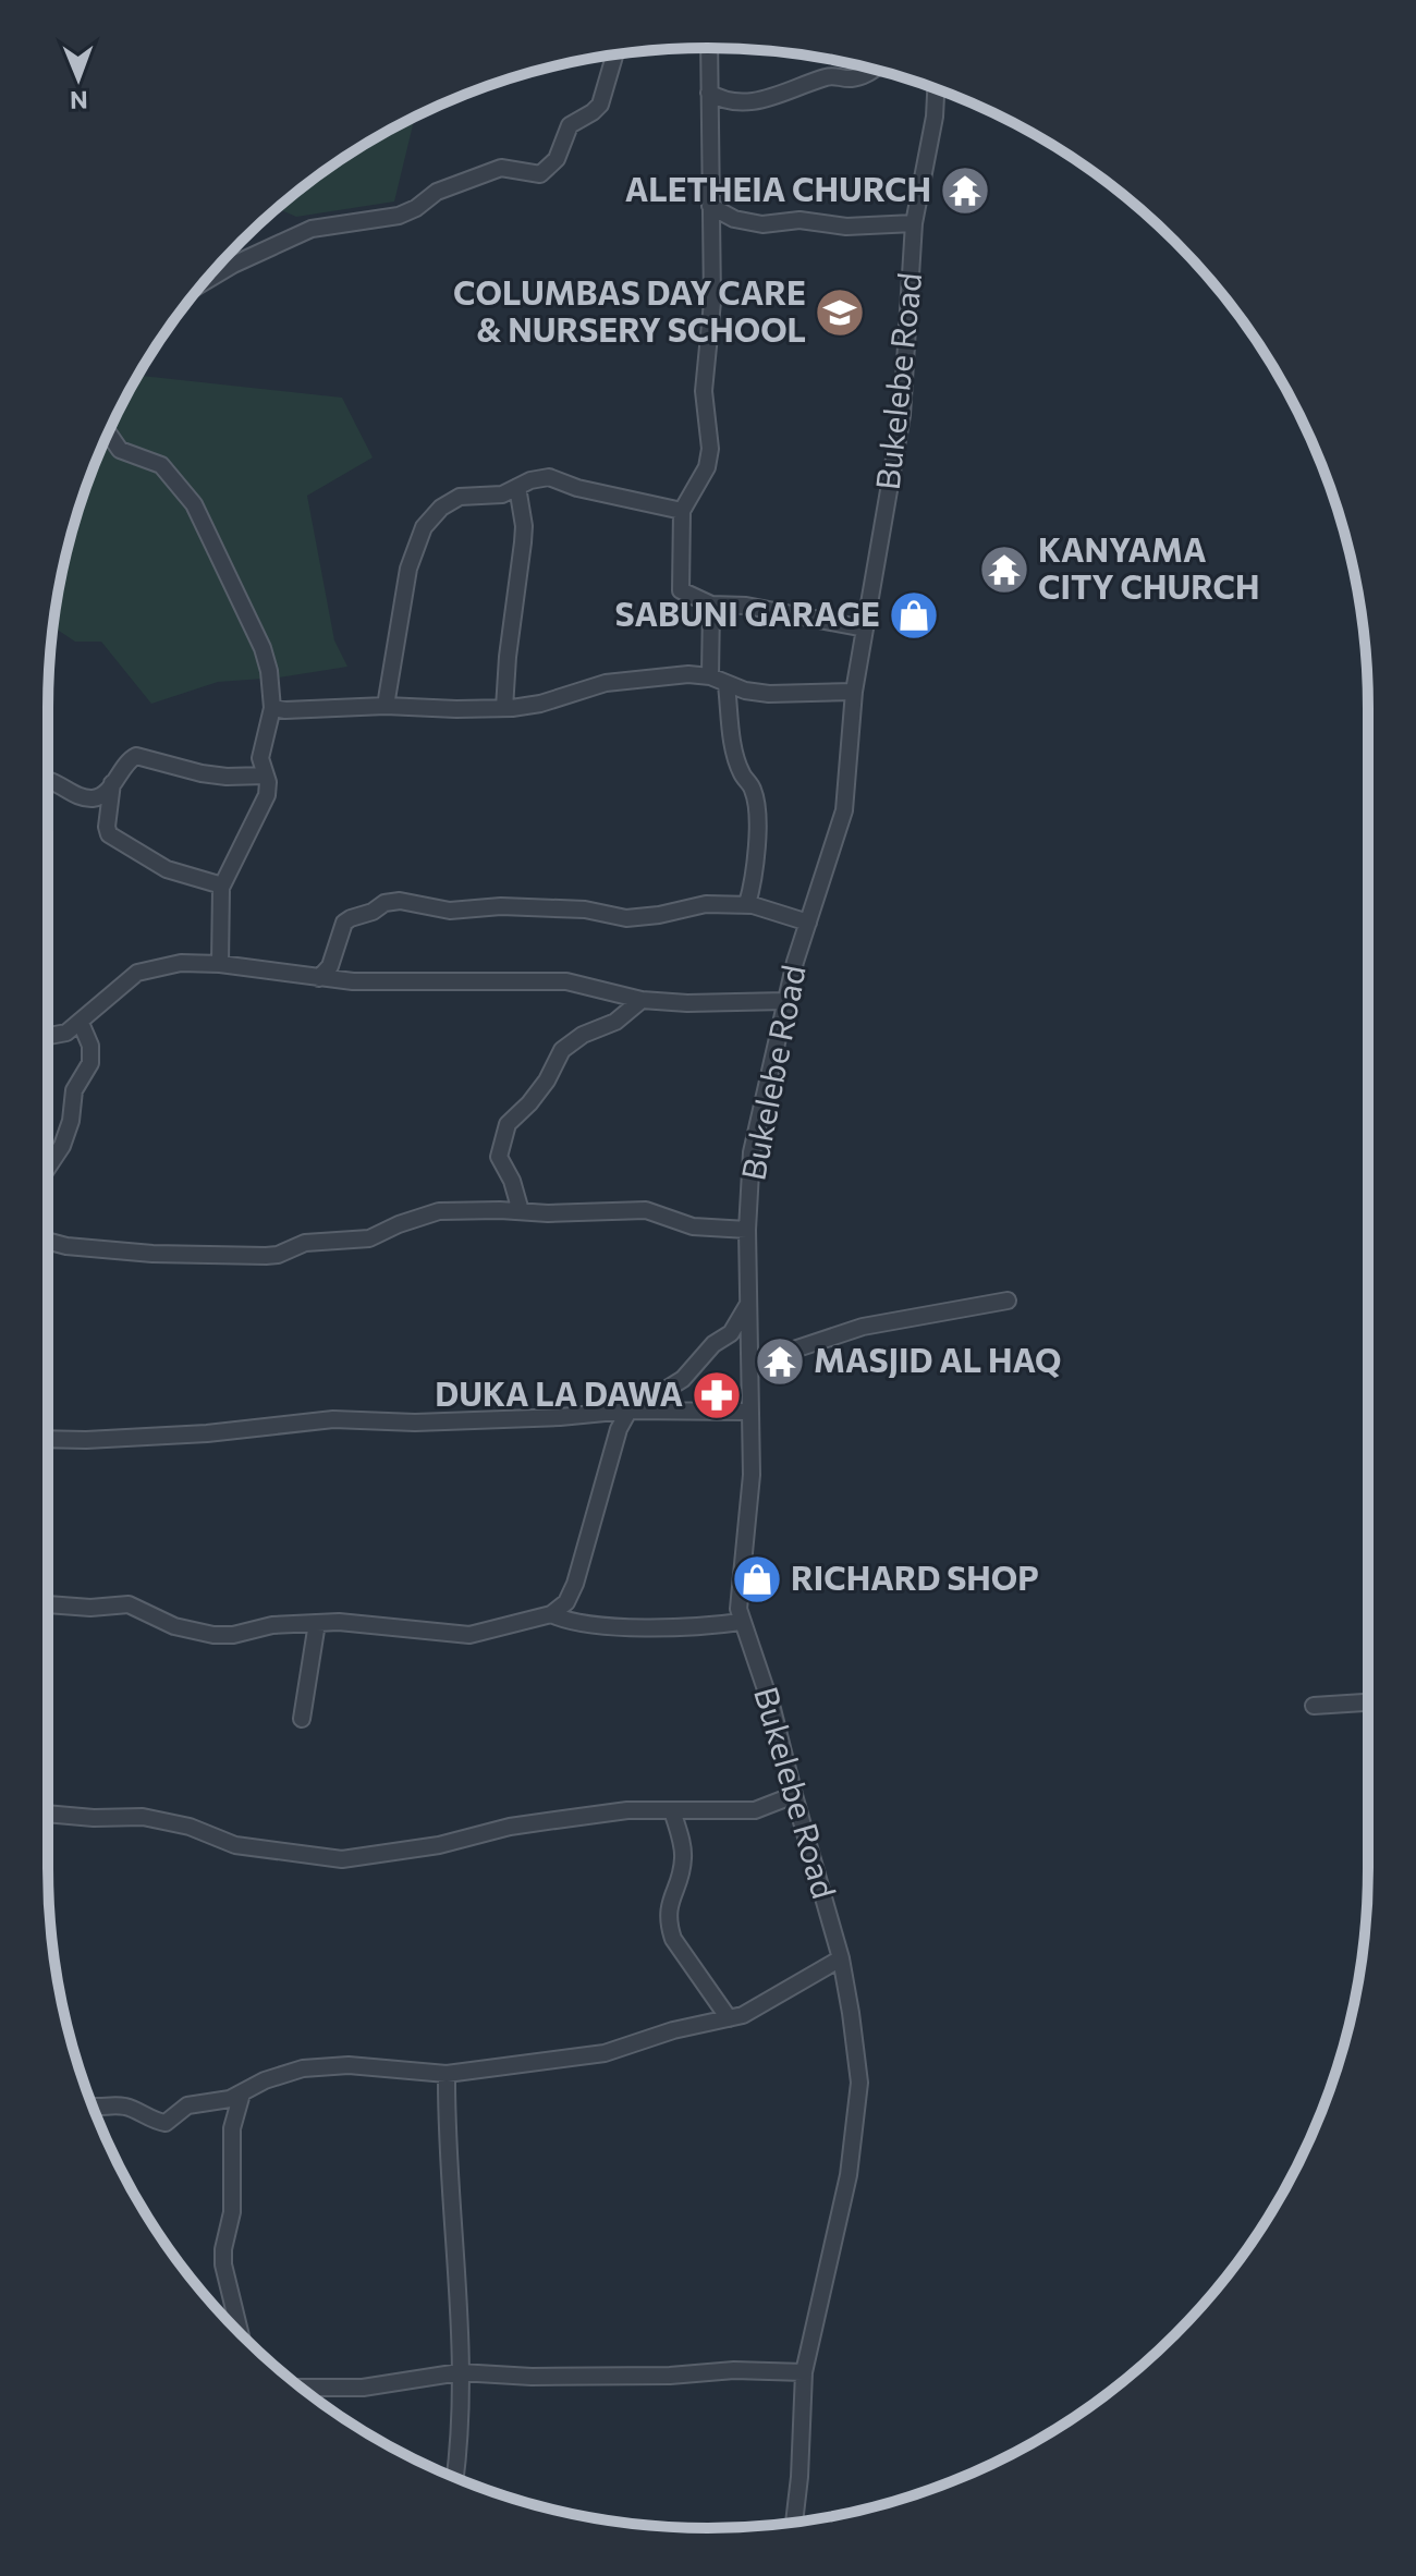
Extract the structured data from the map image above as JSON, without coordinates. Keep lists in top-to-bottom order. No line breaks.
{"streets":{"street":["Bukelebe Road"]},"places":{"temple":["ALETHEIA CHURCH","KANYAMA CITY CHURCH","MASJID AL HAQ"],"school or university":["COLUMBAS DAY CARE & NURSERY SCHOOL"],"shop":["SABUNI GARAGE","RICHARD SHOP"],"pharmacy":["DUKA LA DAWA"]},"north":"bottom"}
